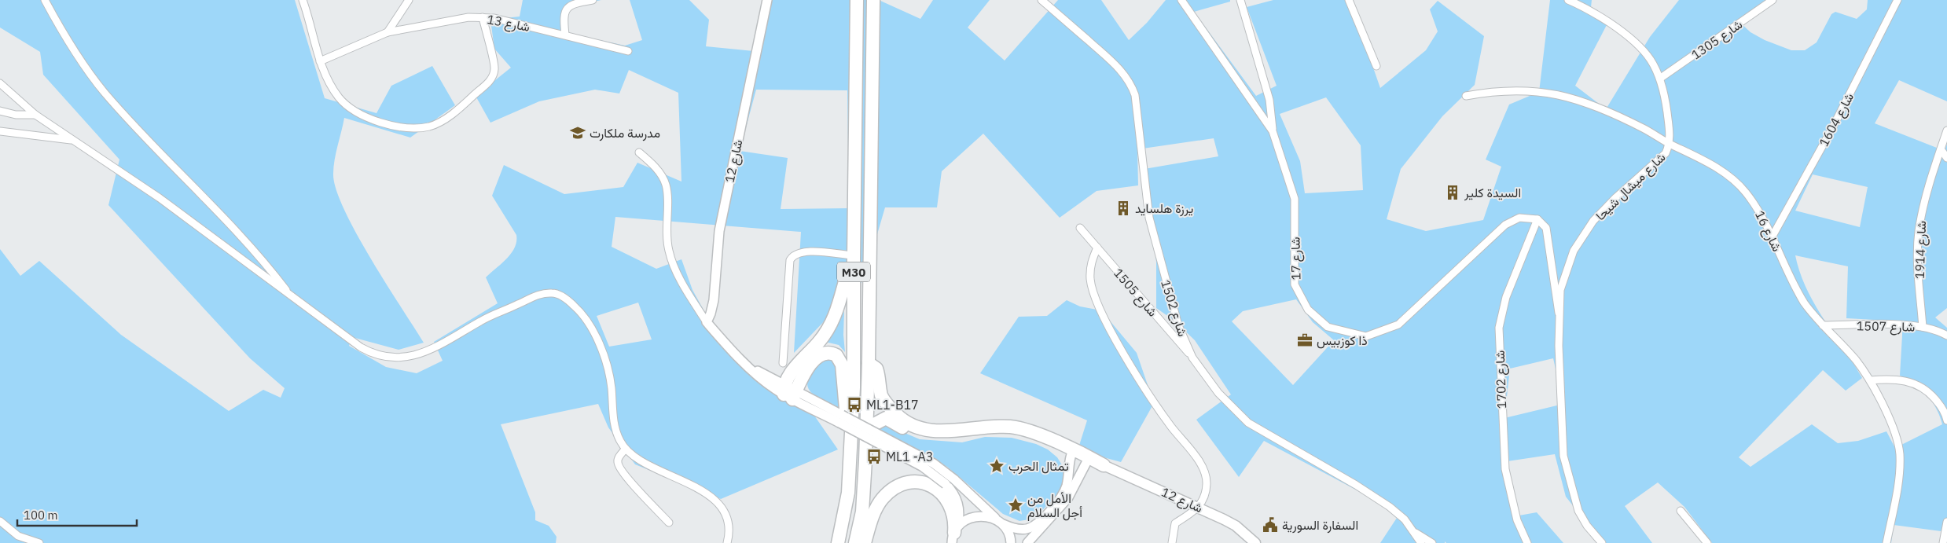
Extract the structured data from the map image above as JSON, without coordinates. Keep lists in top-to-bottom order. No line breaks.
{"streets":{"highway":["M30"],"main road":["شارع 12"],"street":["شارع 13","شارع 1305","شارع 1604","شارع ميشال شيحا","شارع 16","شارع 1914","شارع 17","شارع 1505","شارع 1502","شارع 1507","شارع 1702"]},"crossings":[["شارع 1305","شارع ميشال شيحا"],["شارع 1604","شارع 16"],["شارع ميشال شيحا","شارع 16"],["شارع 16","شارع 1507"],["شارع 1914","شارع 1507"],["شارع 17","شارع 1702"],["شارع 1505","شارع 1502"]],"places":{"school or university":["مدرسة ملكارت"],"building":["السيدة كلير","يرزة هلسايد"],"office":["ذا كوزبيس"],"bus stop":["ML1-B17","ML1 -A3"],"place":["تمثال الحرب","الأمل من أجل السلام"],"public building":["السفارة السورية"]},"scale_bar":"100 m"}
